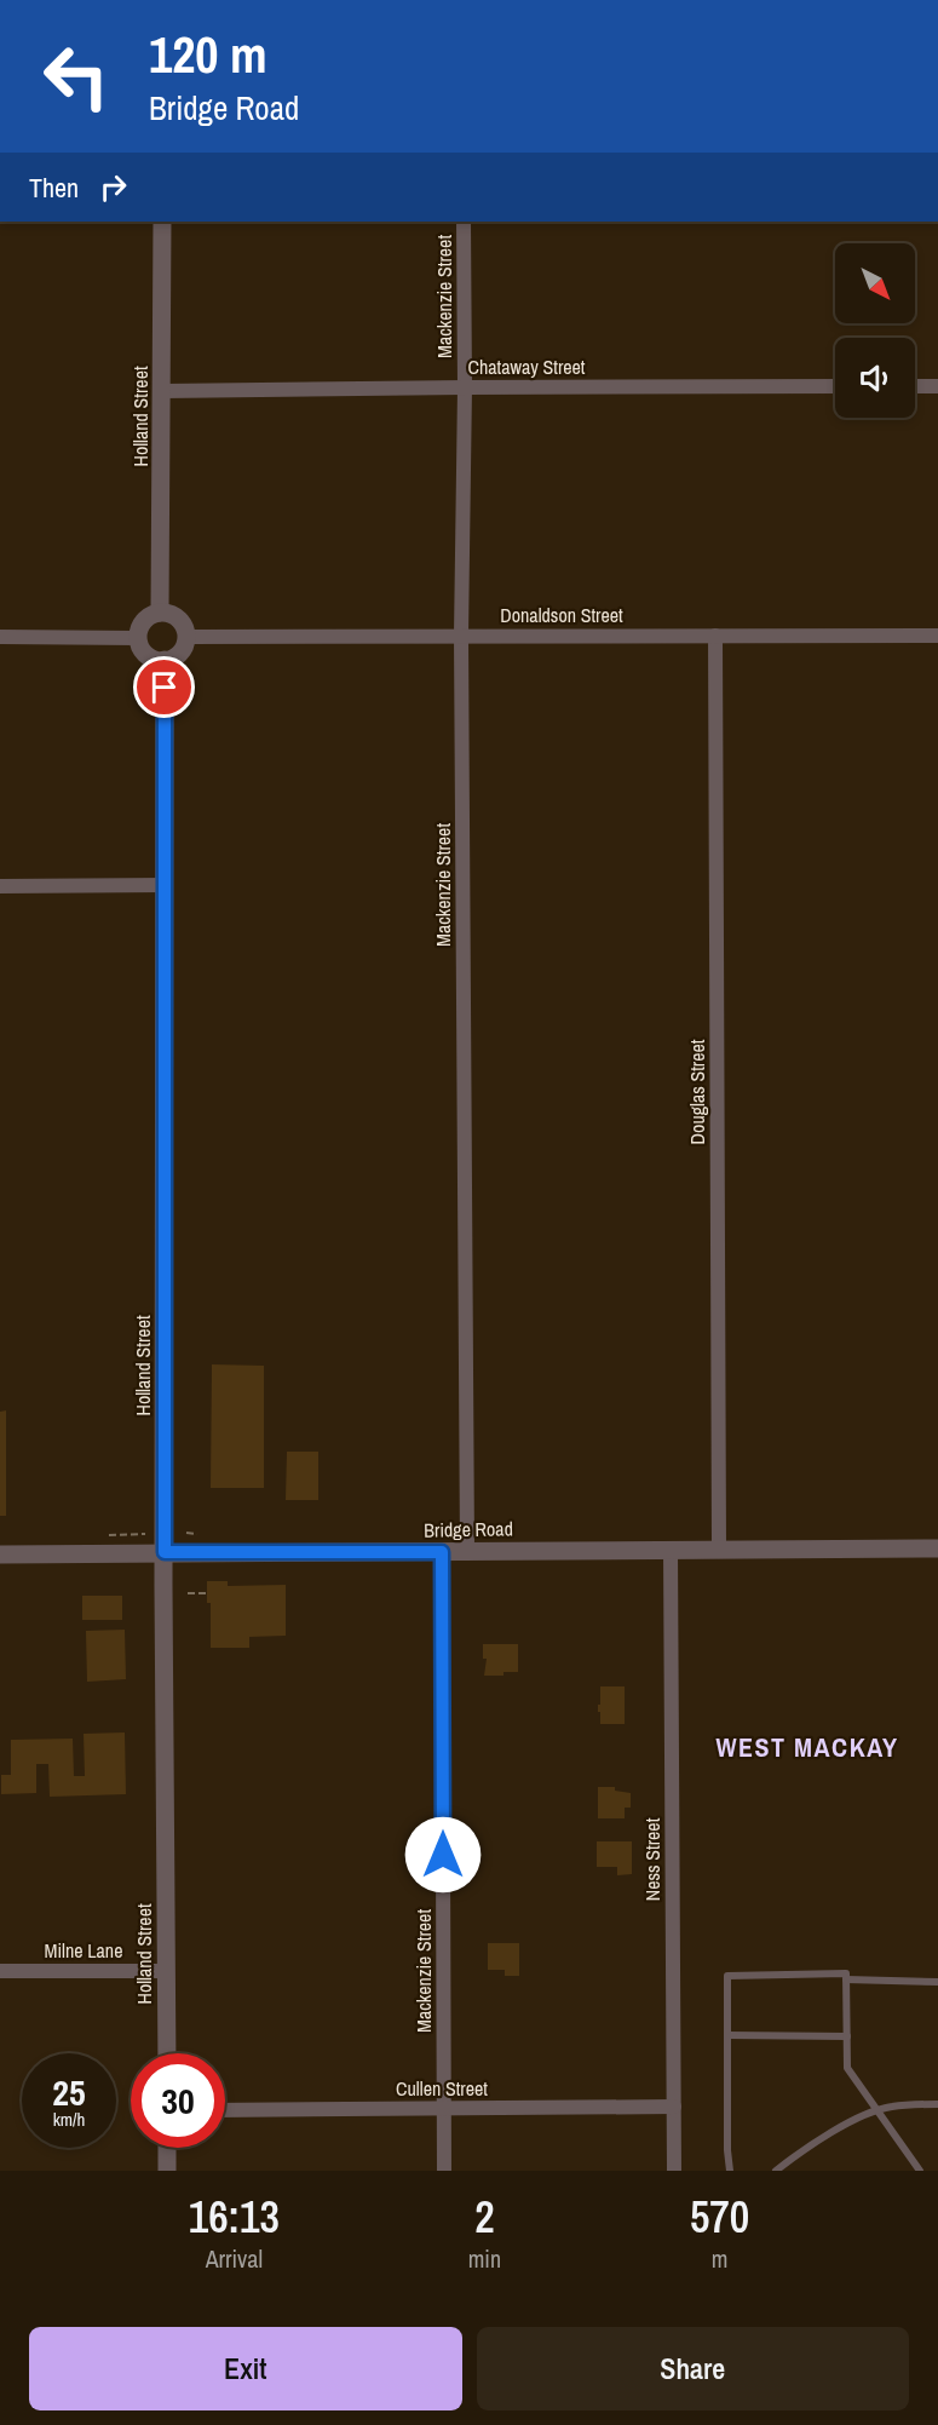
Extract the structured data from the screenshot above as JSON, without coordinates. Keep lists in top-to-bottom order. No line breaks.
{"streets":{"street":["Mackenzie Street","Chataway Street","Holland Street","Donaldson Street","Douglas Street","Bridge Road","Ness Street","Milne Lane","Cullen Street"]},"crossings":[["Mackenzie Street","Chataway Street"],["Mackenzie Street","Donaldson Street"],["Mackenzie Street","Bridge Road"],["Mackenzie Street","Cullen Street"],["Chataway Street","Holland Street"],["Holland Street","Donaldson Street"],["Holland Street","Bridge Road"],["Holland Street","Milne Lane"],["Donaldson Street","Douglas Street"],["Douglas Street","Bridge Road"],["Bridge Road","Ness Street"],["Ness Street","Cullen Street"]],"districts":["WEST MACKAY"],"north":"bottom right","page":{"turn":["120 m","Bridge Road"],"then":"Then","speed":"25 km/h","limit":"30","eta":["16:13","Arrival","2","min","570","m"],"buttons":["Exit","Share"]}}
